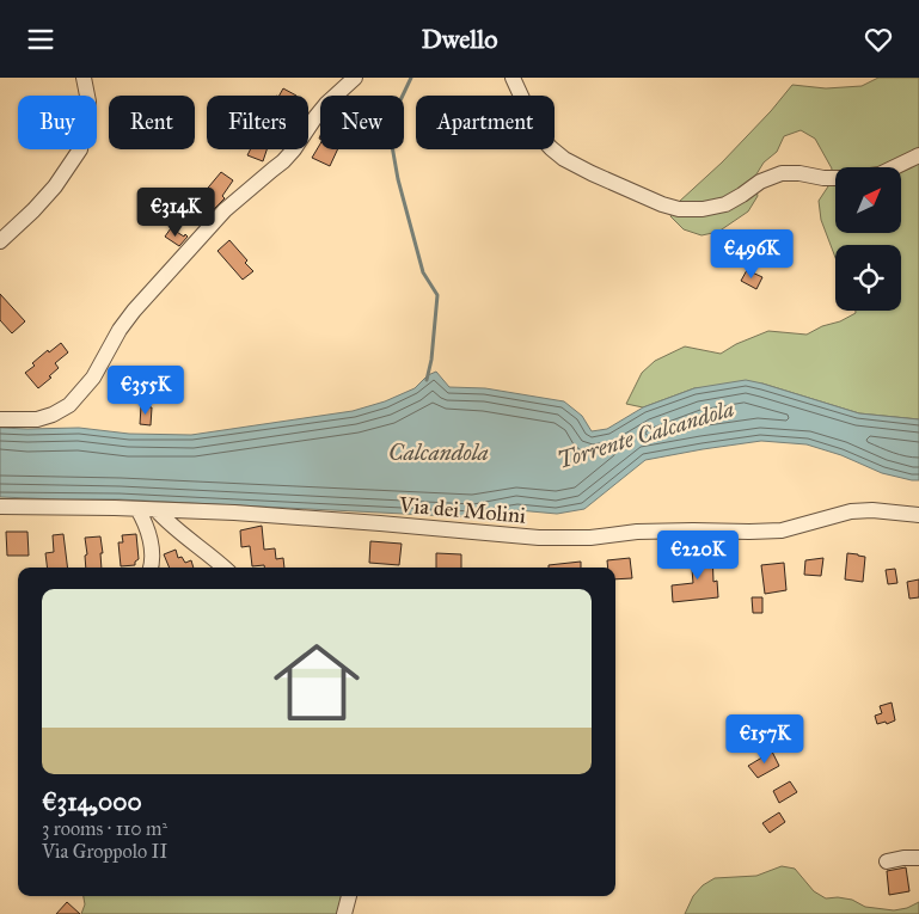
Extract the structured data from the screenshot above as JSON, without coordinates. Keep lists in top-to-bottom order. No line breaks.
{"streets":{"street":["Via dei Molini"]},"water":["Torrente Calcandola","Calcandola"],"north":"top right","page":{"header":"Dwello","chip":["Buy","Rent","Filters","New","Apartment"],"price":["€314K","€496K","€355K","€220K","€157K"],"list":[{"name":"€314,000","note":"3 rooms · 110 m² · Via Groppolo II"}]}}
